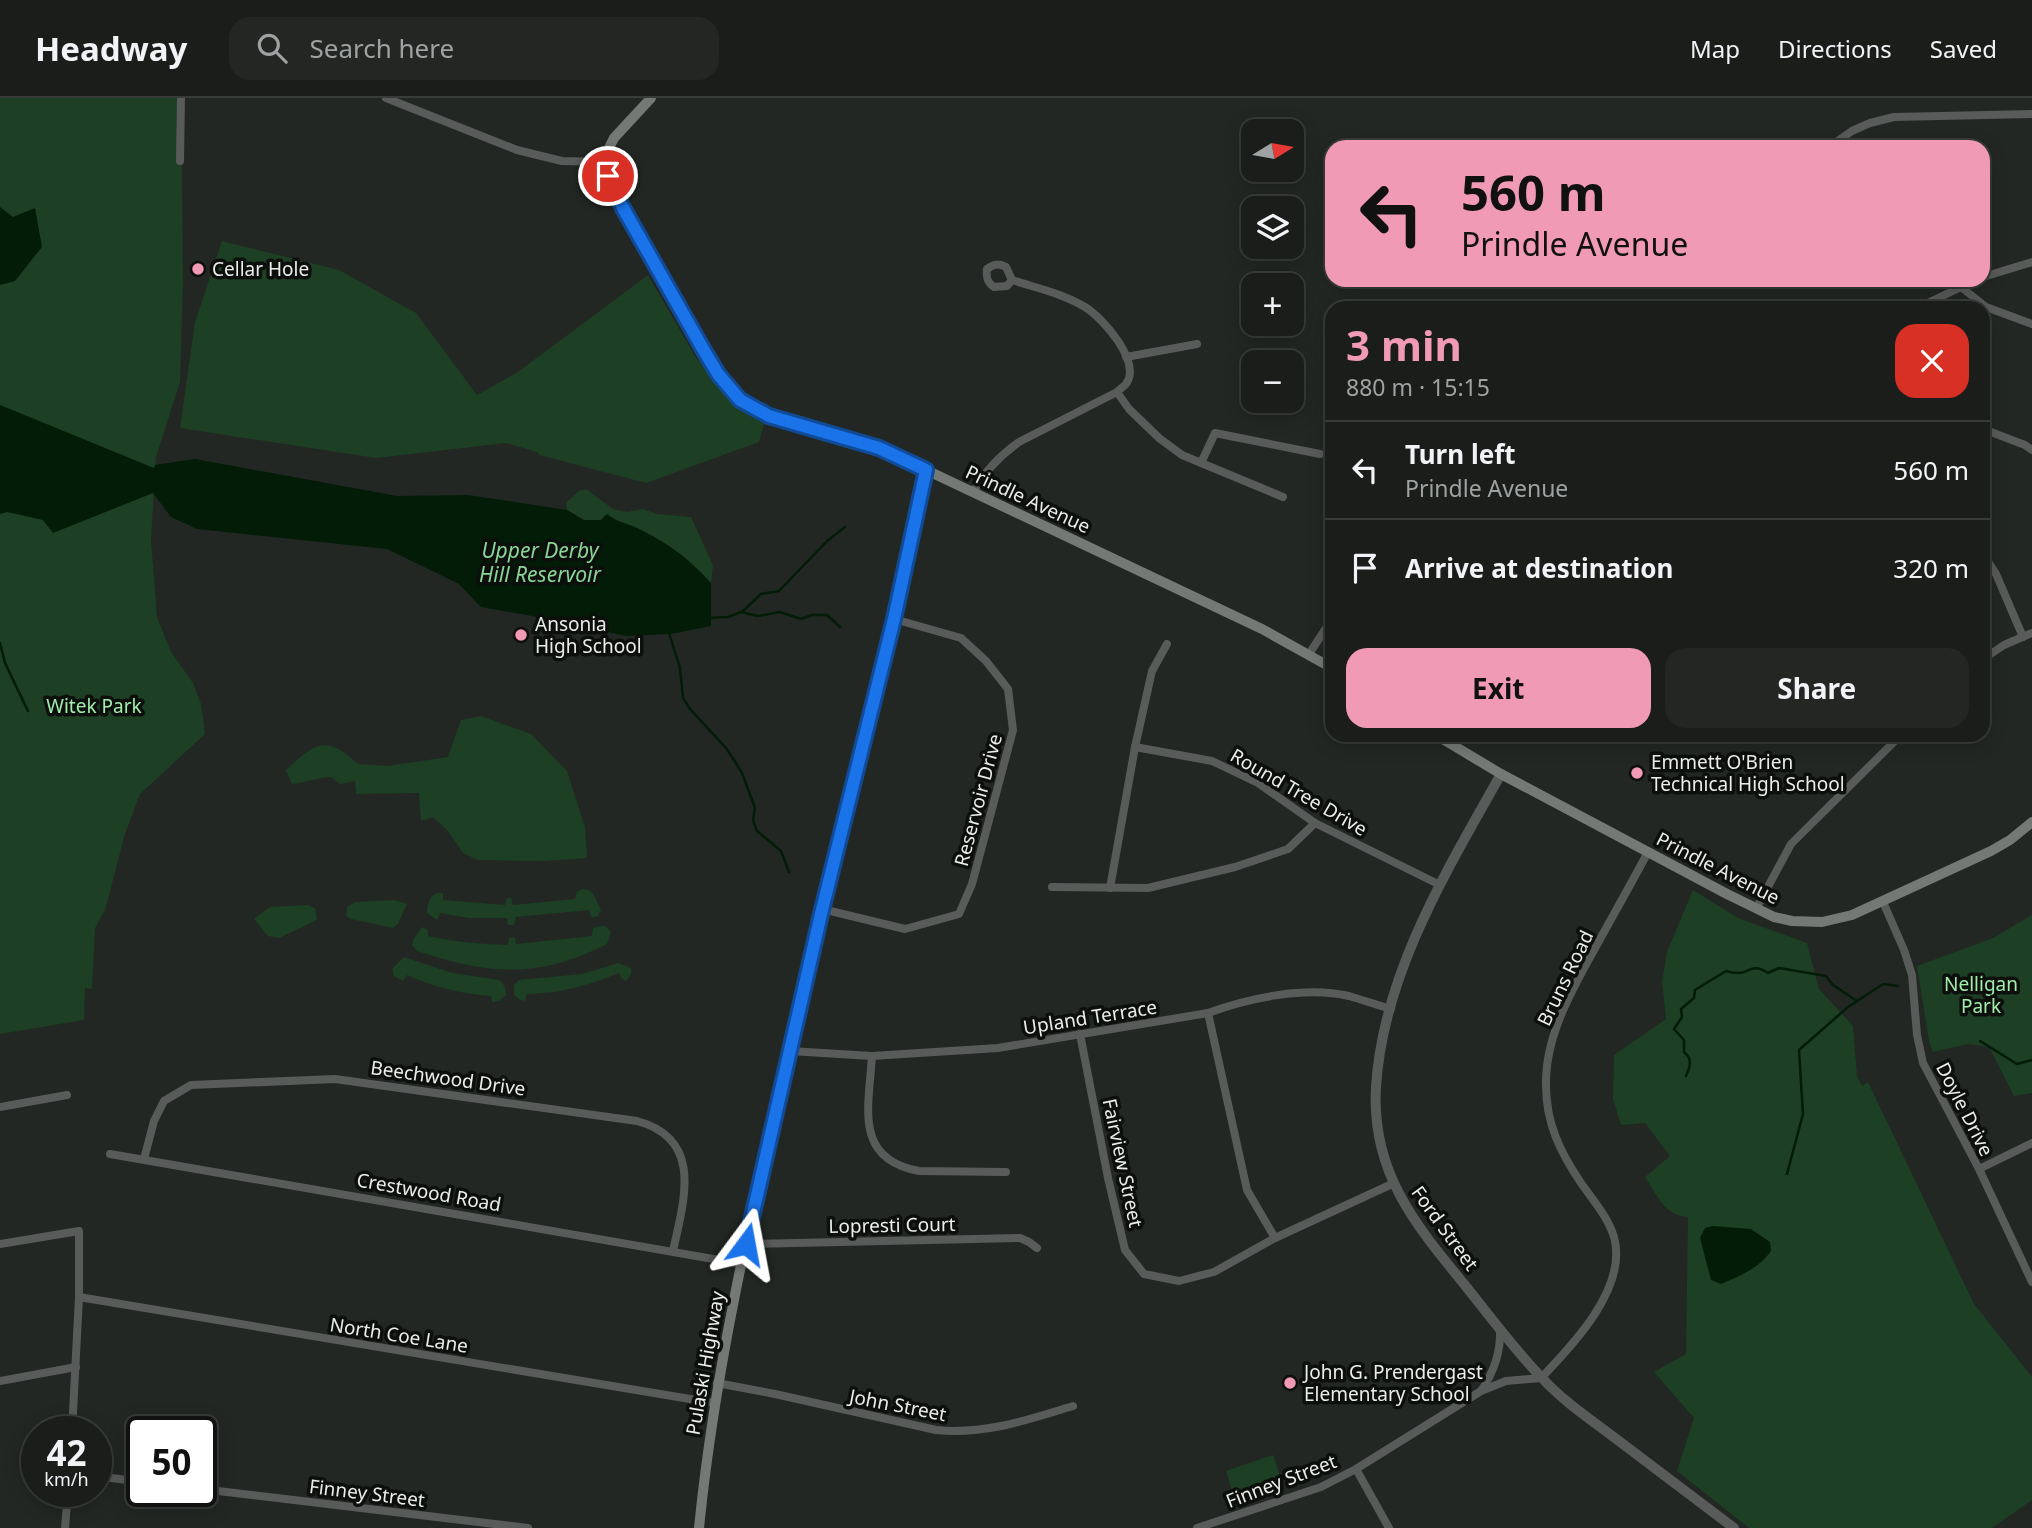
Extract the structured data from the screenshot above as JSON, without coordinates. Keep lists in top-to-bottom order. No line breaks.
{"streets":{"main road":["Prindle Avenue","Pulaski Highway"],"street":["Round Tree Drive","Reservoir Drive","Bruns Road","Upland Terrace","Beechwood Drive","Doyle Drive","Fairview Street","Crestwood Road","Lopresti Court","Ford Street","North Coe Lane","John Street","Finney Street"]},"crossings":[["Prindle Avenue","Bruns Road"],["Prindle Avenue","Doyle Drive"],["Prindle Avenue","Ford Street"],["Prindle Avenue","Pulaski Highway"],["Round Tree Drive","Ford Street"],["Reservoir Drive","Pulaski Highway"],["Bruns Road","Ford Street"],["Bruns Road","Finney Street"],["Upland Terrace","Fairview Street"],["Upland Terrace","Ford Street"],["Upland Terrace","Pulaski Highway"],["Beechwood Drive","Crestwood Road"],["Fairview Street","Ford Street"],["Crestwood Road","Pulaski Highway"],["Lopresti Court","Pulaski Highway"],["Ford Street","Finney Street"],["North Coe Lane","Pulaski Highway"],["Pulaski Highway","John Street"]],"water":["Upper Derby Hill Reservoir"],"parks":["Witek Park","Nelligan Park"],"places":["Cellar Hole","Ansonia High School","Emmett O'Brien Technical High School","John G. Prendergast Elementary School"],"north":"right","page":{"header":"Headway","search":"Search here","nav":["Map","Directions","Saved"],"map_buttons":["+","−"],"turn":["560 m","Prindle Avenue"],"heading":["3 min","880 m · 15:15"],"list":[{"name":"Turn left","note":"Prindle Avenue","value":"560 m"},{"name":"Arrive at destination","value":"320 m"}],"buttons":["Exit","Share"],"speed":"42 km/h","limit":"50"}}
